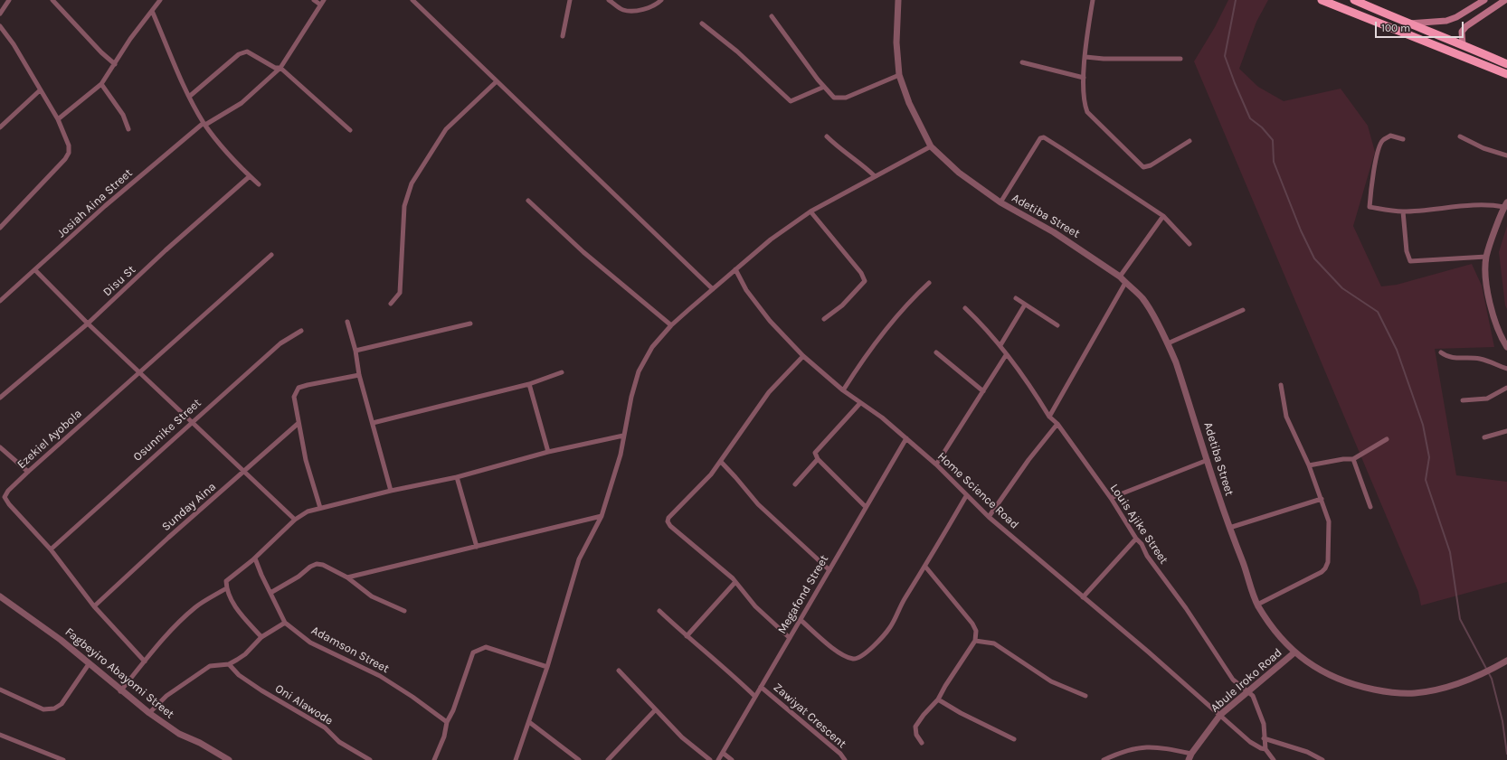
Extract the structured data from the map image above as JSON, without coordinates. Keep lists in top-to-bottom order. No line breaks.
{"streets":{"street":["Josiah Aina Street","Adetiba Street","Disu St","Osunnike Street","Ezekiel Ayobola","Home Science Road","Sunday Aina","Louis Ajike Street","Megafond Street","Adamson Street","Fagbeyiro Abayomi Street","Abule Iroko Road","Oni Alawode","Zawiyat Crescent"]},"crossings":[["Adetiba Street","Abule Iroko Road"],["Osunnike Street","Ezekiel Ayobola"],["Ezekiel Ayobola","Sunday Aina"],["Home Science Road","Louis Ajike Street"],["Home Science Road","Megafond Street"],["Home Science Road","Abule Iroko Road"],["Louis Ajike Street","Abule Iroko Road"],["Megafond Street","Zawiyat Crescent"]],"scale_bar":"100 m"}
